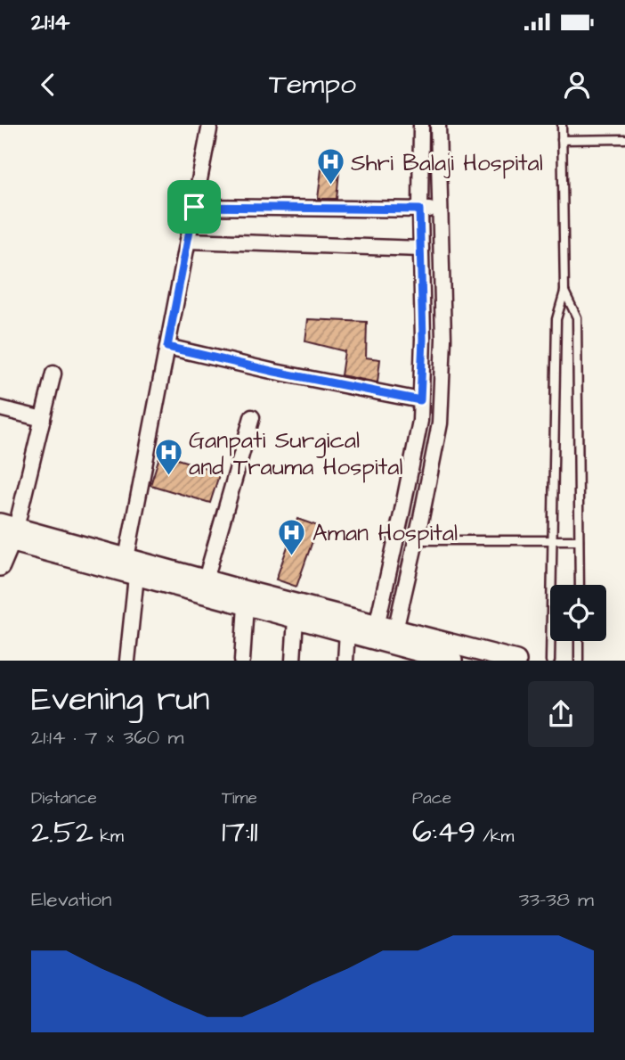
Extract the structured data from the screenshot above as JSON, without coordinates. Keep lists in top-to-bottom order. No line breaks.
{"places":{"hospital":["Shri Balaji Hospital","Ganpati Surgical and Trauma Hospital","Aman Hospital"]},"page":{"status":"21:14","header":"Tempo","heading":["Evening run","21:14 · 7 × 360 m"],"stats":[["Distance","2.52 km"],["Time","17:11"],["Pace","6:49 /km"]],"chart":["Elevation","33–38 m"]}}
